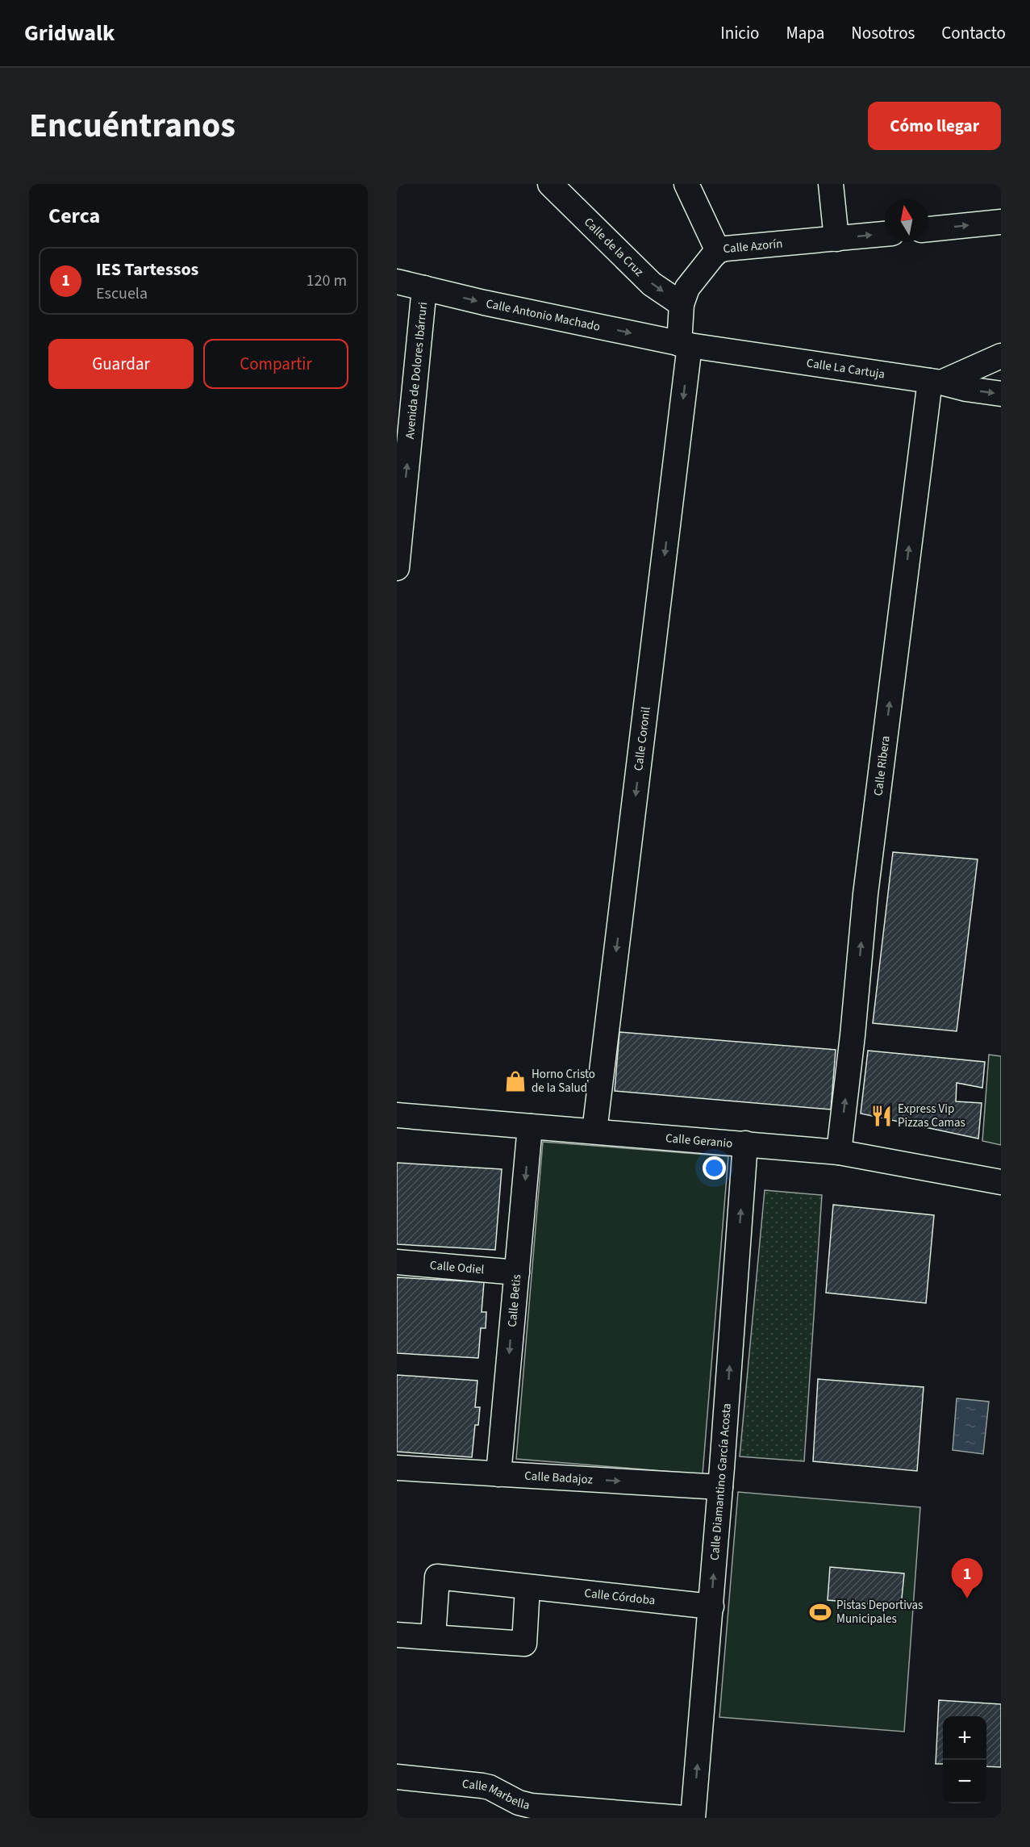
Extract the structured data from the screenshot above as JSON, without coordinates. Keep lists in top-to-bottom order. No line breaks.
{"streets":{"street":["Calle de la Cruz","Calle Azorín","Calle Antonio Machado","Calle La Cartuja","Avenida de Dolores Ibárruri","Calle Coronil","Calle Ribera","Calle Geranio","Calle Odiel","Calle Betis","Calle Badajoz","Calle Diamantino García Acosta","Calle Córdoba","Calle Marbella"]},"crossings":[["Calle de la Cruz","Calle Azorín"],["Calle Azorín","Calle Antonio Machado"],["Calle Azorín","Calle La Cartuja"],["Calle Azorín","Calle Coronil"],["Calle Antonio Machado","Calle La Cartuja"],["Calle Antonio Machado","Avenida de Dolores Ibárruri"],["Calle Antonio Machado","Calle Coronil"],["Calle La Cartuja","Calle Coronil"],["Calle La Cartuja","Calle Ribera"],["Calle Coronil","Calle Geranio"],["Calle Ribera","Calle Geranio"],["Calle Geranio","Calle Betis"],["Calle Geranio","Calle Diamantino García Acosta"],["Calle Odiel","Calle Betis"],["Calle Betis","Calle Badajoz"],["Calle Badajoz","Calle Diamantino García Acosta"],["Calle Diamantino García Acosta","Calle Córdoba"]],"one_way":["Calle Antonio Machado","Avenida de Dolores Ibárruri","Calle Coronil","Calle Ribera","Calle Betis","Calle Badajoz","Calle Diamantino García Acosta"],"places":{"shop":["Horno Cristo de la Salud"],"restaurant":["Express Vip Pizzas Camas"],"sports":["Pistas Deportivas Municipales"]},"north":"top","page":{"header":"Gridwalk","nav":["Inicio","Mapa","Nosotros","Contacto"],"title":"Encuéntranos","buttons":["Cómo llegar",["Guardar","Compartir"]],"heading":"Cerca","list":[{"mark":"1","name":"IES Tartessos","note":"Escuela","value":"120 m"}],"pins":"1","map_buttons":["+","−"]}}
